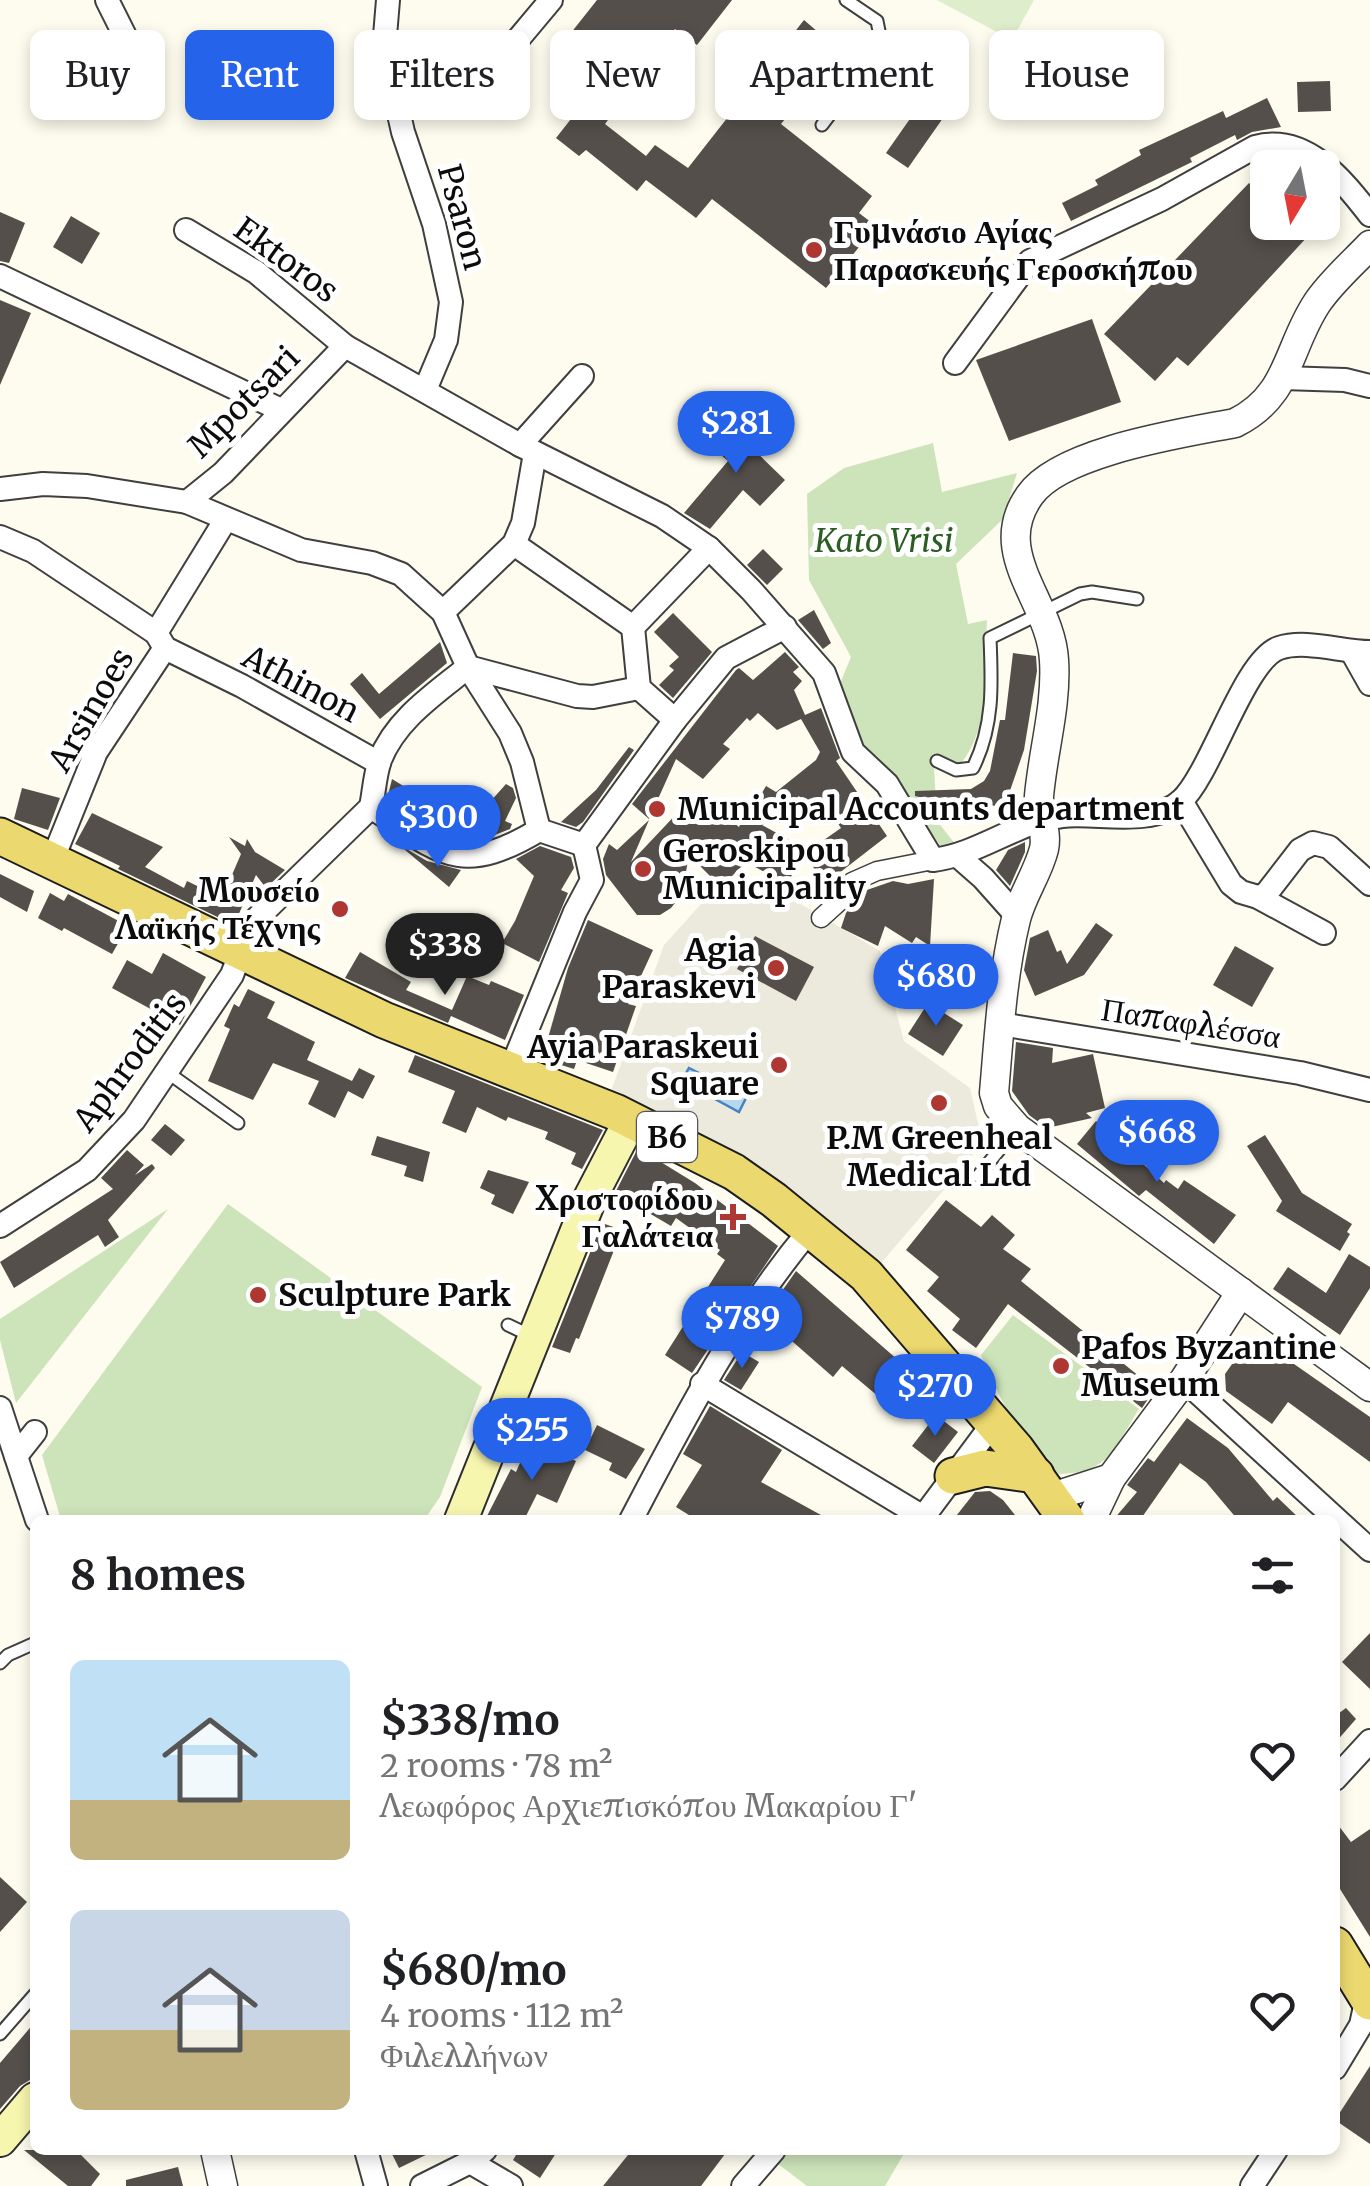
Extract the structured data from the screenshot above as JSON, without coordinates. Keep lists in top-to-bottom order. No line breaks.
{"streets":{"main road":["B6"],"street":["Psaron","Ektoros","Mpotsari","Athinon","Arsinoes","Παπαφλέσσα","Aphroditis"]},"crossings":[["Psaron","Ektoros"],["Ektoros","Mpotsari"],["Athinon","Arsinoes"],["Athinon","Aphroditis"],["Arsinoes","B6"],["Aphroditis","B6"]],"parks":["Kato Vrisi"],"places":{"other":["Γυμνάσιο Αγίας Παρασκευής Γεροσκήπου","Municipal Accounts department","Geroskipou Municipality","Μουσείο Λαϊκής Τέχνης","Agia Paraskevi","Ayia Paraskeui Square","P.M Greenheal Medical Ltd","Sculpture Park","Pafos Byzantine Museum"],"health":["Χριστοφίδου Γαλάτεια"]},"north":"bottom","page":{"chip":["Buy","Rent","Filters","New","Apartment","House"],"price":["$281","$300","$338","$680","$668","$789","$270","$255"],"heading":"8 homes","list":[{"name":"$338/mo","note":"2 rooms · 78 m² · Λεωφόρος Αρχιεπισκόπου Μακαρίου Γ'"},{"name":"$680/mo","note":"4 rooms · 112 m² · Φιλελλήνων"}]}}
